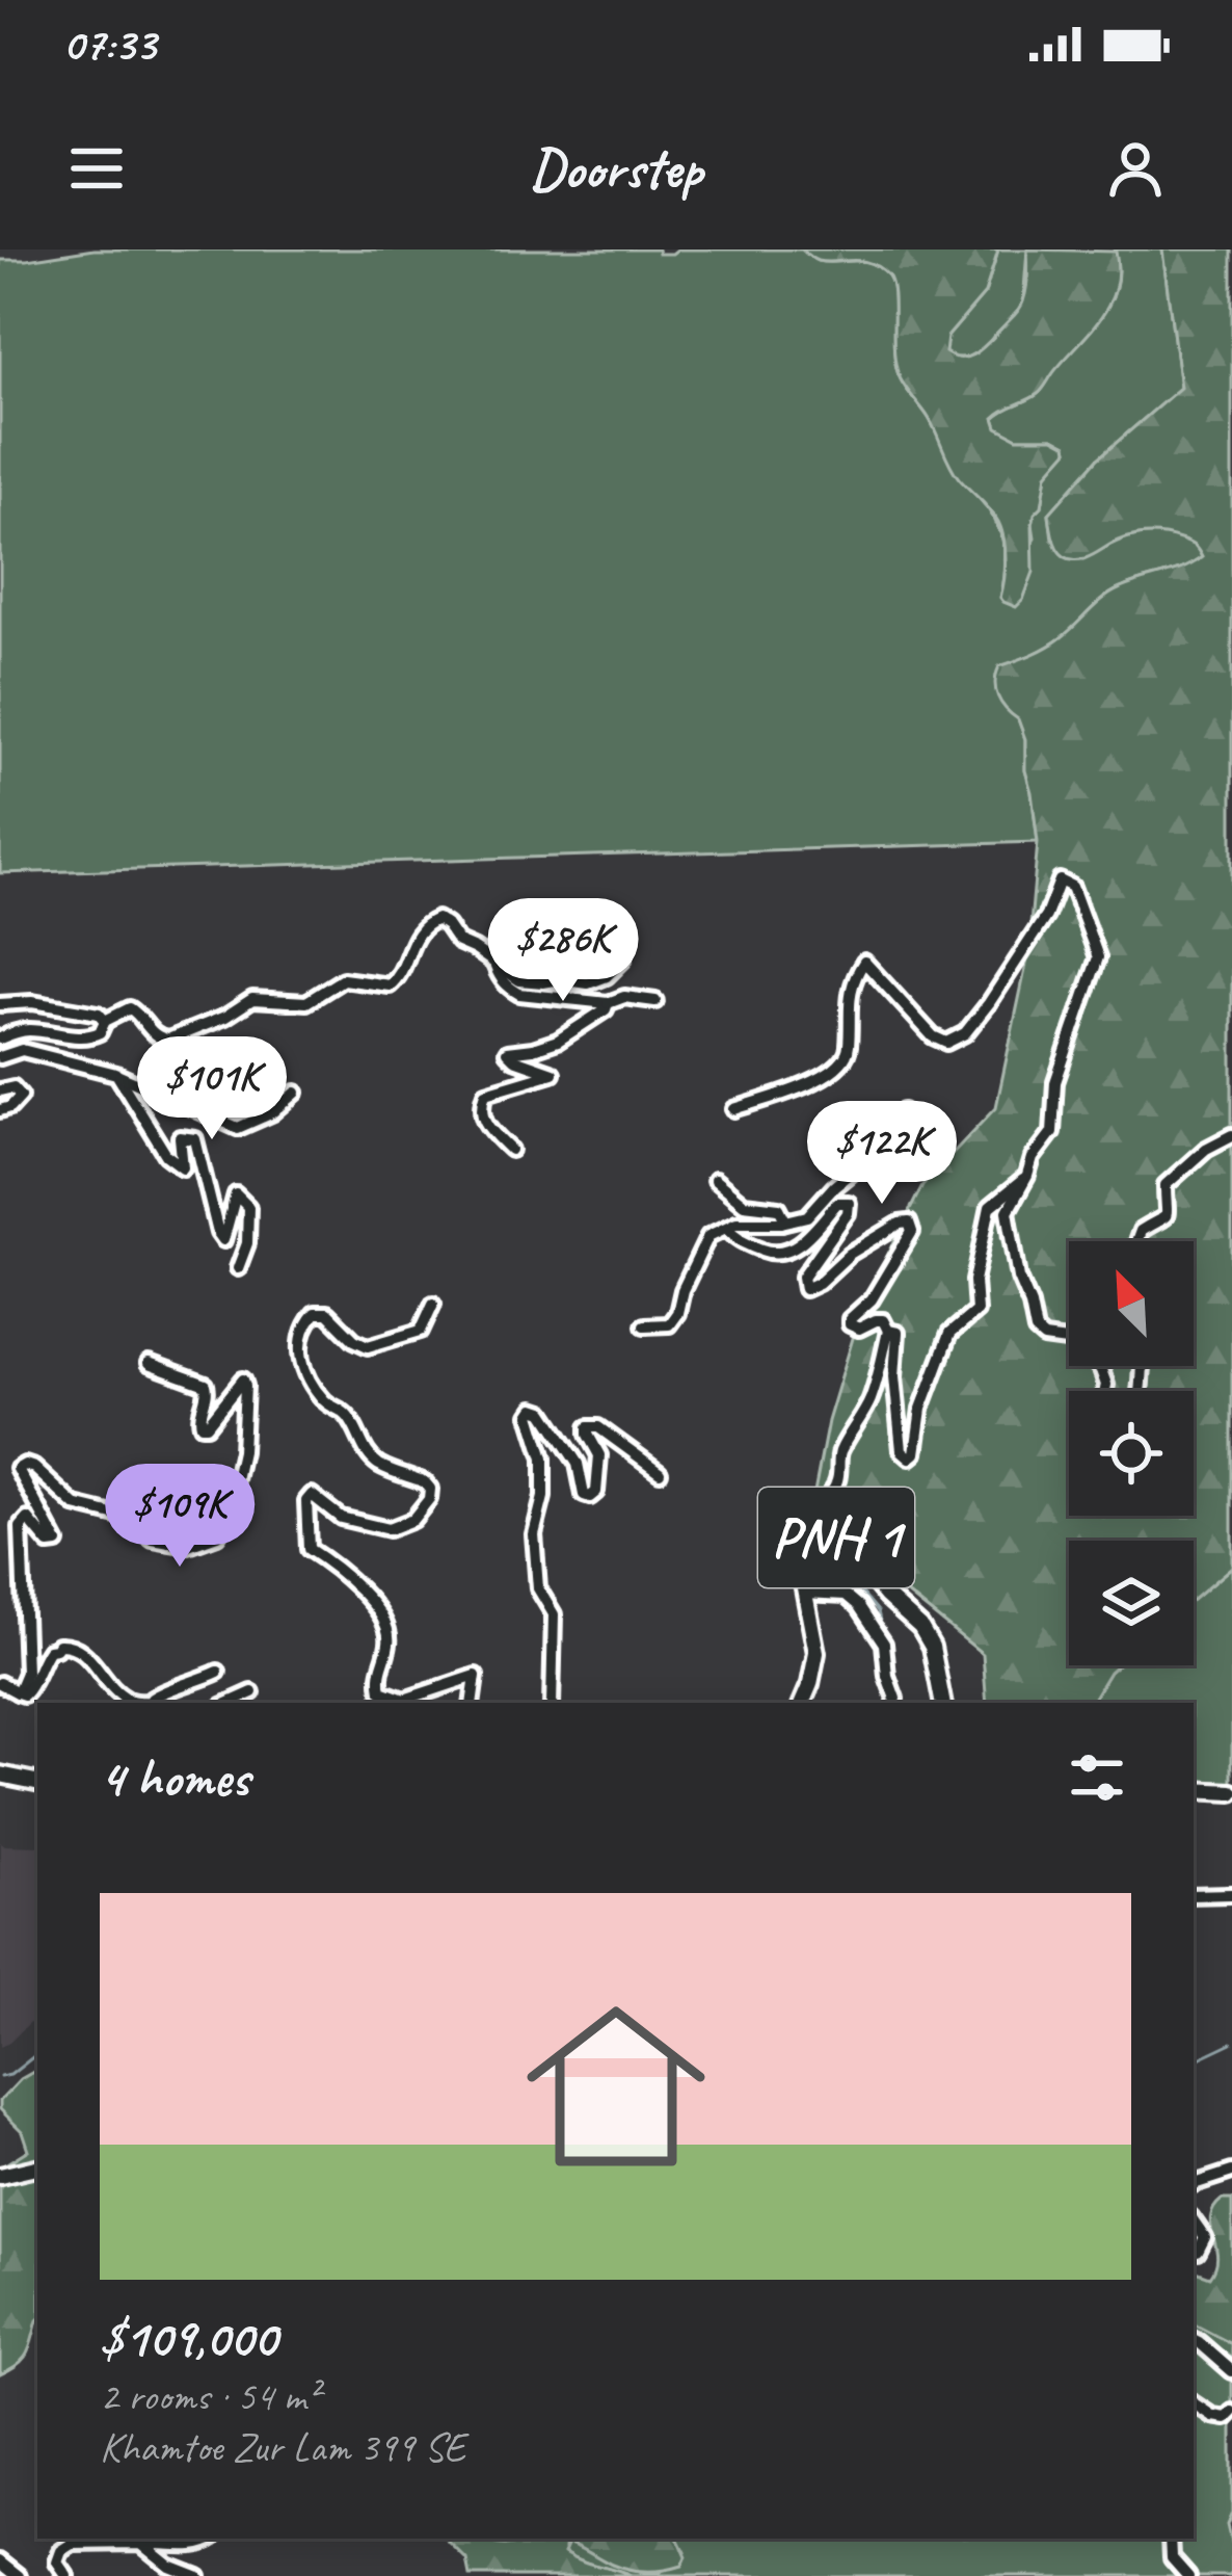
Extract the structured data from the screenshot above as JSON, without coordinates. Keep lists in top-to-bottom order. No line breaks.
{"streets":{"main road":["PNH 1"]},"north":"top left","page":{"status":"07:33","header":"Doorstep","price":["$286K","$101K","$122K","$109K"],"heading":"4 homes","list":[{"name":"$109,000","note":"2 rooms · 54 m² · Khamtoe Zur Lam 399 SE"}]}}
